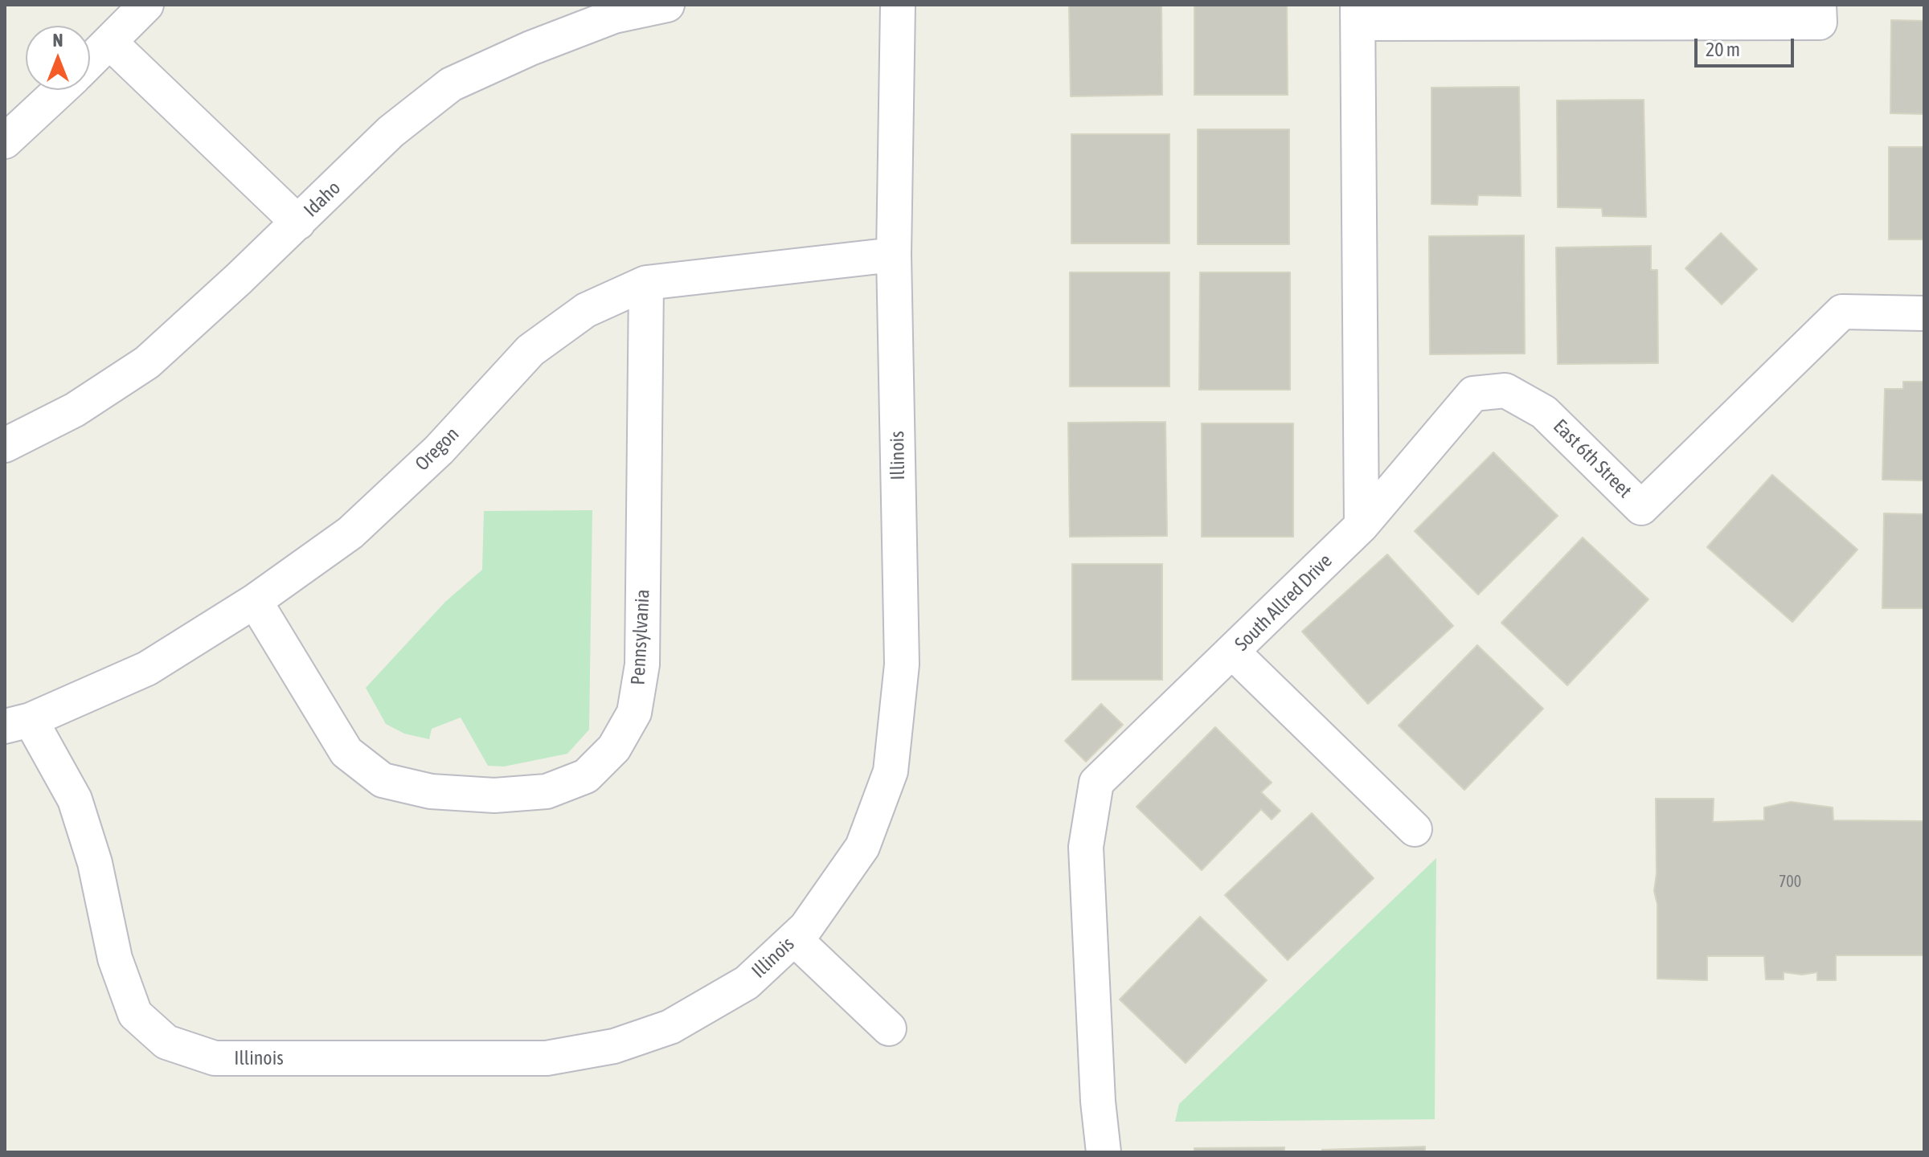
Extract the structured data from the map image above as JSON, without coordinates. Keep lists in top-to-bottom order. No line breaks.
{"streets":{"street":["Idaho","Oregon","Illinois","East 6th Street","South Allred Drive","Pennsylvania"]},"crossings":[["Oregon","Illinois"],["Oregon","Pennsylvania"],["East 6th Street","South Allred Drive"]],"house_numbers":["700"],"scale_bar":"20 m","north":"top"}
